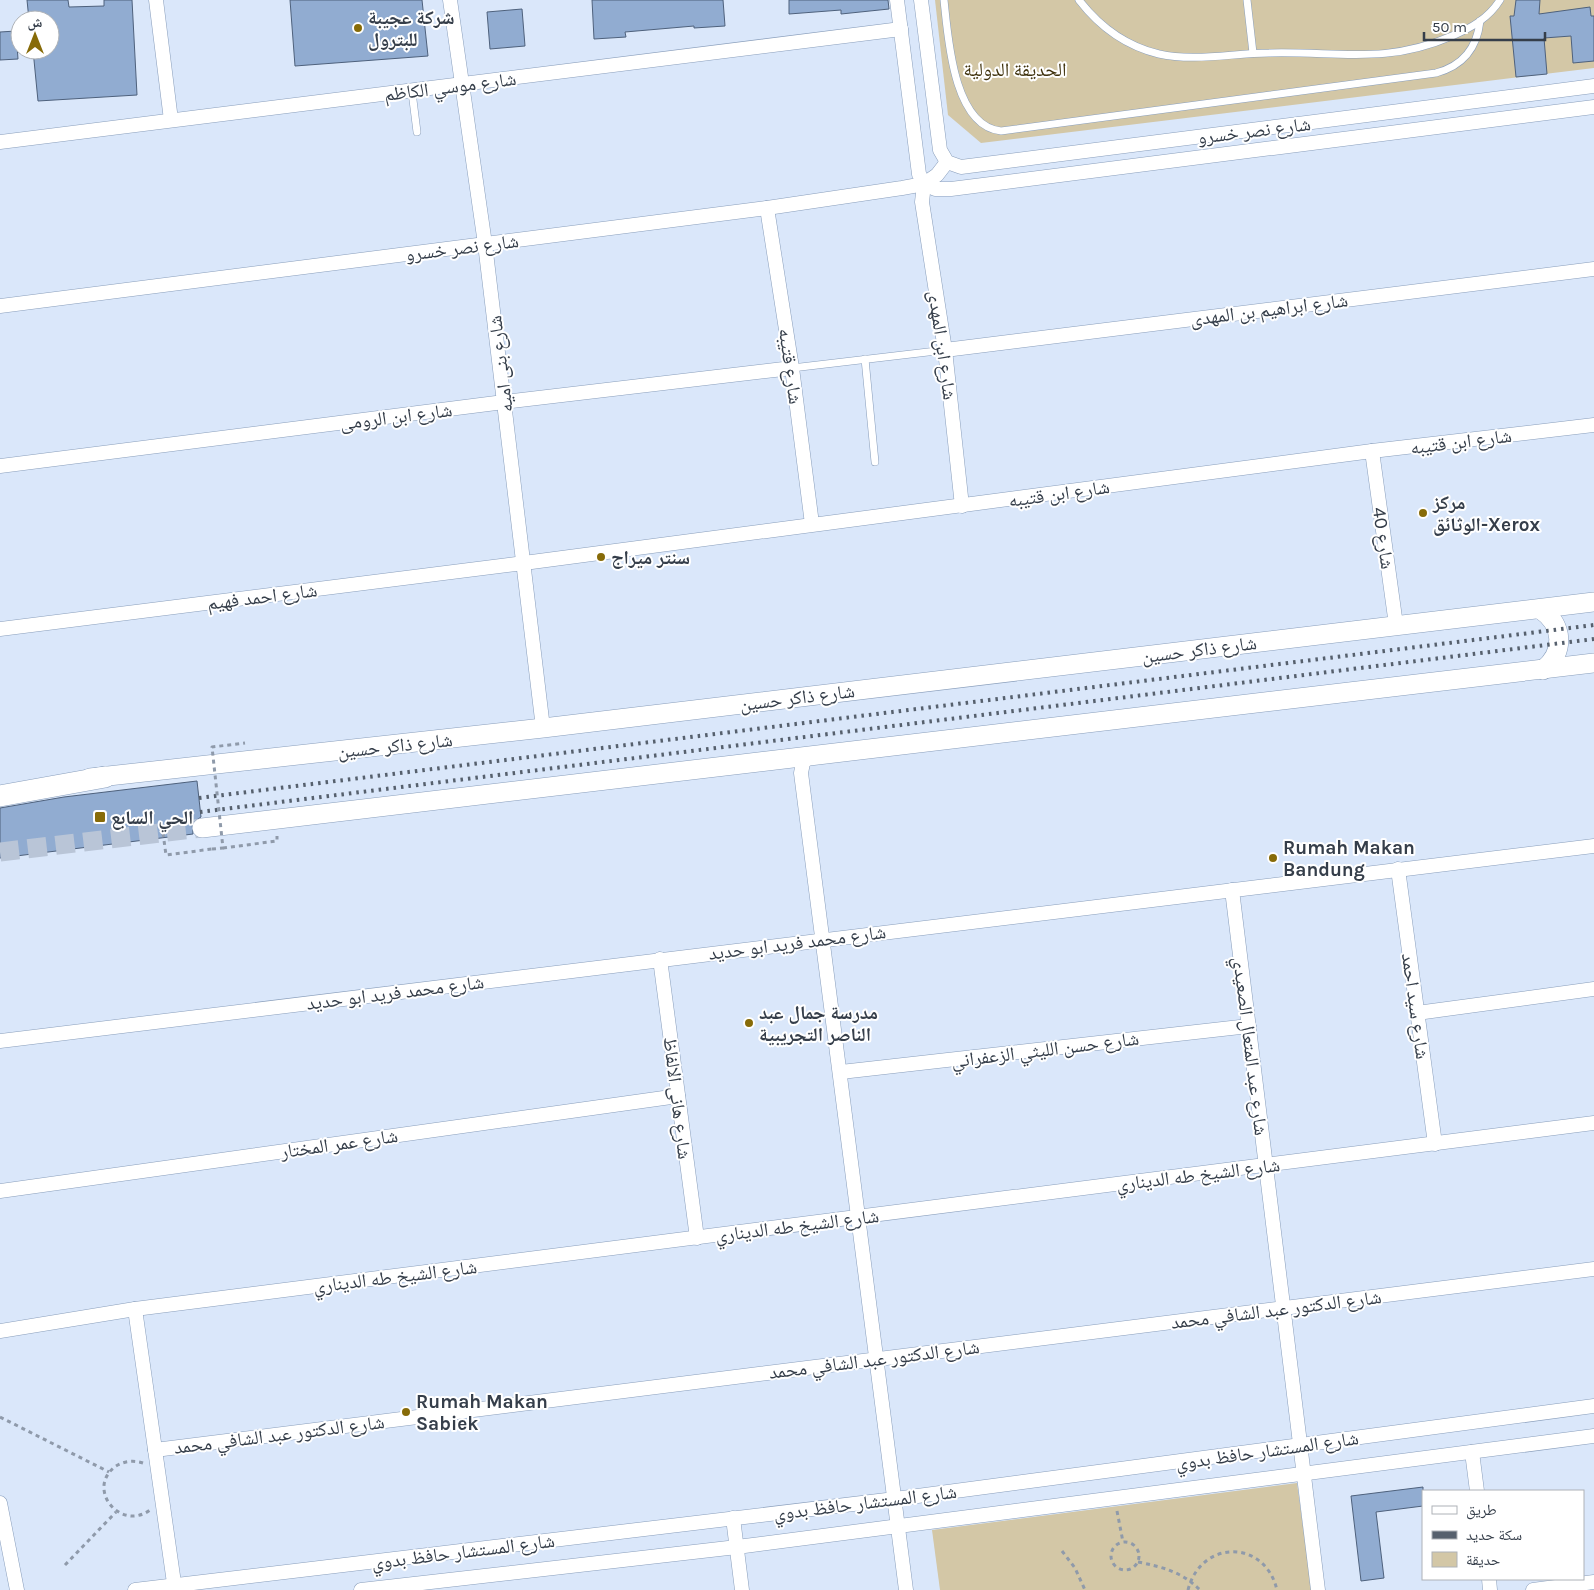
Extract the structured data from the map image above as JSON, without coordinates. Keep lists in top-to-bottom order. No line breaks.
{"streets":{"main road":["شارع ذاكر حسين"],"street":["شارع موسي الكاظم","شارع نصر خسرو","شارع ابراهيم بن المهدى","شارع ابن المهدى","شارع بنى اميه","شارع قتيبه","شارع ابن الرومى","شارع ابن قتيبه","شارع 40","شارع احمد فهيم","شارع محمد فريد ابو حديد","شارع سيد احمد","شارع عبد المتعال الصعيدي","شارع حسن الليثي الزعفراني","شارع هانى الالفاظ","شارع عمر المختار","شارع الشيخ طه الديناري","شارع الدكتور عبد الشافي محمد","شارع المستشار حافظ بدوي"]},"crossings":[["شارع موسي الكاظم","شارع بنى اميه"],["شارع نصر خسرو","شارع ابن المهدى"],["شارع نصر خسرو","شارع بنى اميه"],["شارع نصر خسرو","شارع قتيبه"],["شارع ابراهيم بن المهدى","شارع ابن المهدى"],["شارع ابن المهدى","شارع ابن قتيبه"],["شارع بنى اميه","شارع ابن الرومى"],["شارع بنى اميه","شارع ابن قتيبه"],["شارع بنى اميه","شارع احمد فهيم"],["شارع بنى اميه","شارع ذاكر حسين"],["شارع قتيبه","شارع ابن الرومى"],["شارع قتيبه","شارع ابن قتيبه"],["شارع ابن قتيبه","شارع 40"],["شارع ابن قتيبه","شارع احمد فهيم"],["شارع 40","شارع ذاكر حسين"],["شارع محمد فريد ابو حديد","شارع سيد احمد"],["شارع محمد فريد ابو حديد","شارع عبد المتعال الصعيدي"],["شارع محمد فريد ابو حديد","شارع هانى الالفاظ"],["شارع سيد احمد","شارع الشيخ طه الديناري"],["شارع عبد المتعال الصعيدي","شارع حسن الليثي الزعفراني"],["شارع عبد المتعال الصعيدي","شارع الشيخ طه الديناري"],["شارع عبد المتعال الصعيدي","شارع الدكتور عبد الشافي محمد"],["شارع عبد المتعال الصعيدي","شارع المستشار حافظ بدوي"],["شارع هانى الالفاظ","شارع عمر المختار"],["شارع هانى الالفاظ","شارع الشيخ طه الديناري"]],"parks":["الحديقة الدولية"],"places":{"other":["شركة عجيبة للبترول","مركز الوثائق-Xerox","سنتر ميراج","Rumah Makan Bandung","مدرسة جمال عبد الناصر التجريبية","Rumah Makan Sabiek"],"transit":["الحي السابع"]},"legend":["طريق","سكة حديد","حديقة"],"scale_bar":"50 m","north":"top"}
